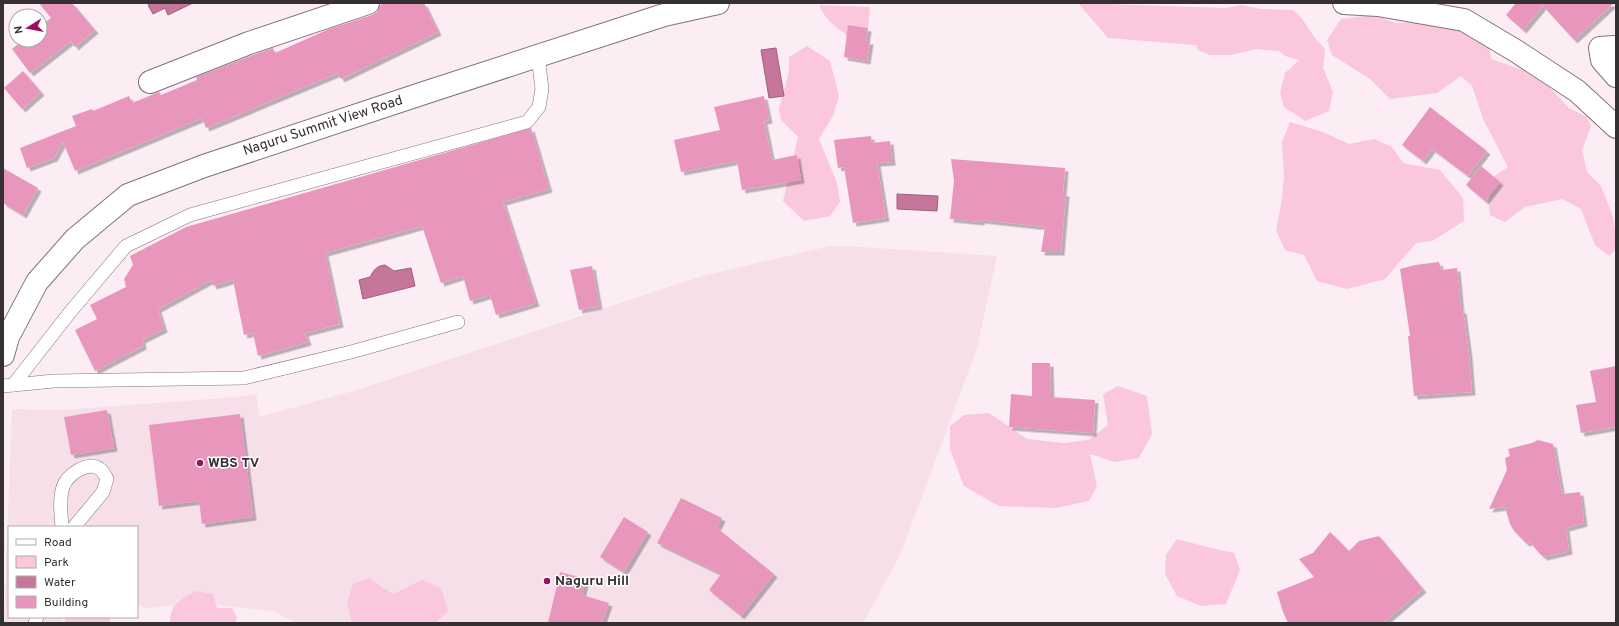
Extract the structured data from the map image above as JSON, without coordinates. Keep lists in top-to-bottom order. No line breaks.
{"streets":{"street":["Naguru Summit View Road"]},"places":["WBS TV","Naguru Hill"],"legend":["Road","Park","Water","Building"],"north":"left"}
